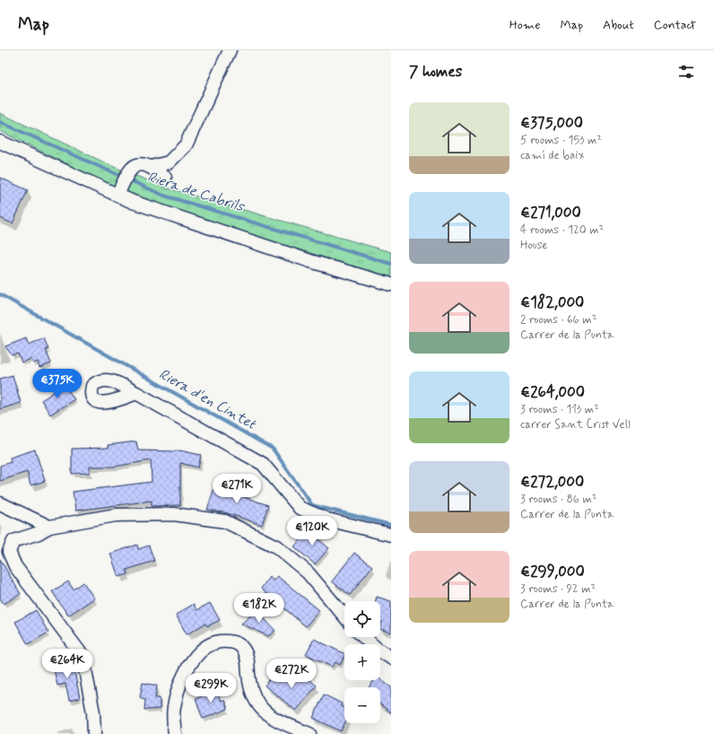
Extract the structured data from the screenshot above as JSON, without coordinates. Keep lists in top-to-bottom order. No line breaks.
{"water":["Riera de Cabrils","Riera d'en Cintet"],"page":{"header":"Map","nav":["Home","Map","About","Contact"],"heading":"7 homes","list":[{"name":"€375,000","note":"5 rooms · 153 m² · camí de baix"},{"name":"€271,000","note":"4 rooms · 120 m² · House"},{"name":"€182,000","note":"2 rooms · 66 m² · Carrer de la Punta"},{"name":"€264,000","note":"3 rooms · 113 m² · carrer Sant Crist Vell"},{"name":"€272,000","note":"3 rooms · 86 m² · Carrer de la Punta"},{"name":"€299,000","note":"3 rooms · 92 m² · Carrer de la Punta"}],"price":["€375K","€271K","€120K","€182K","€264K","€272K","€299K"],"map_buttons":["+","−"]}}
